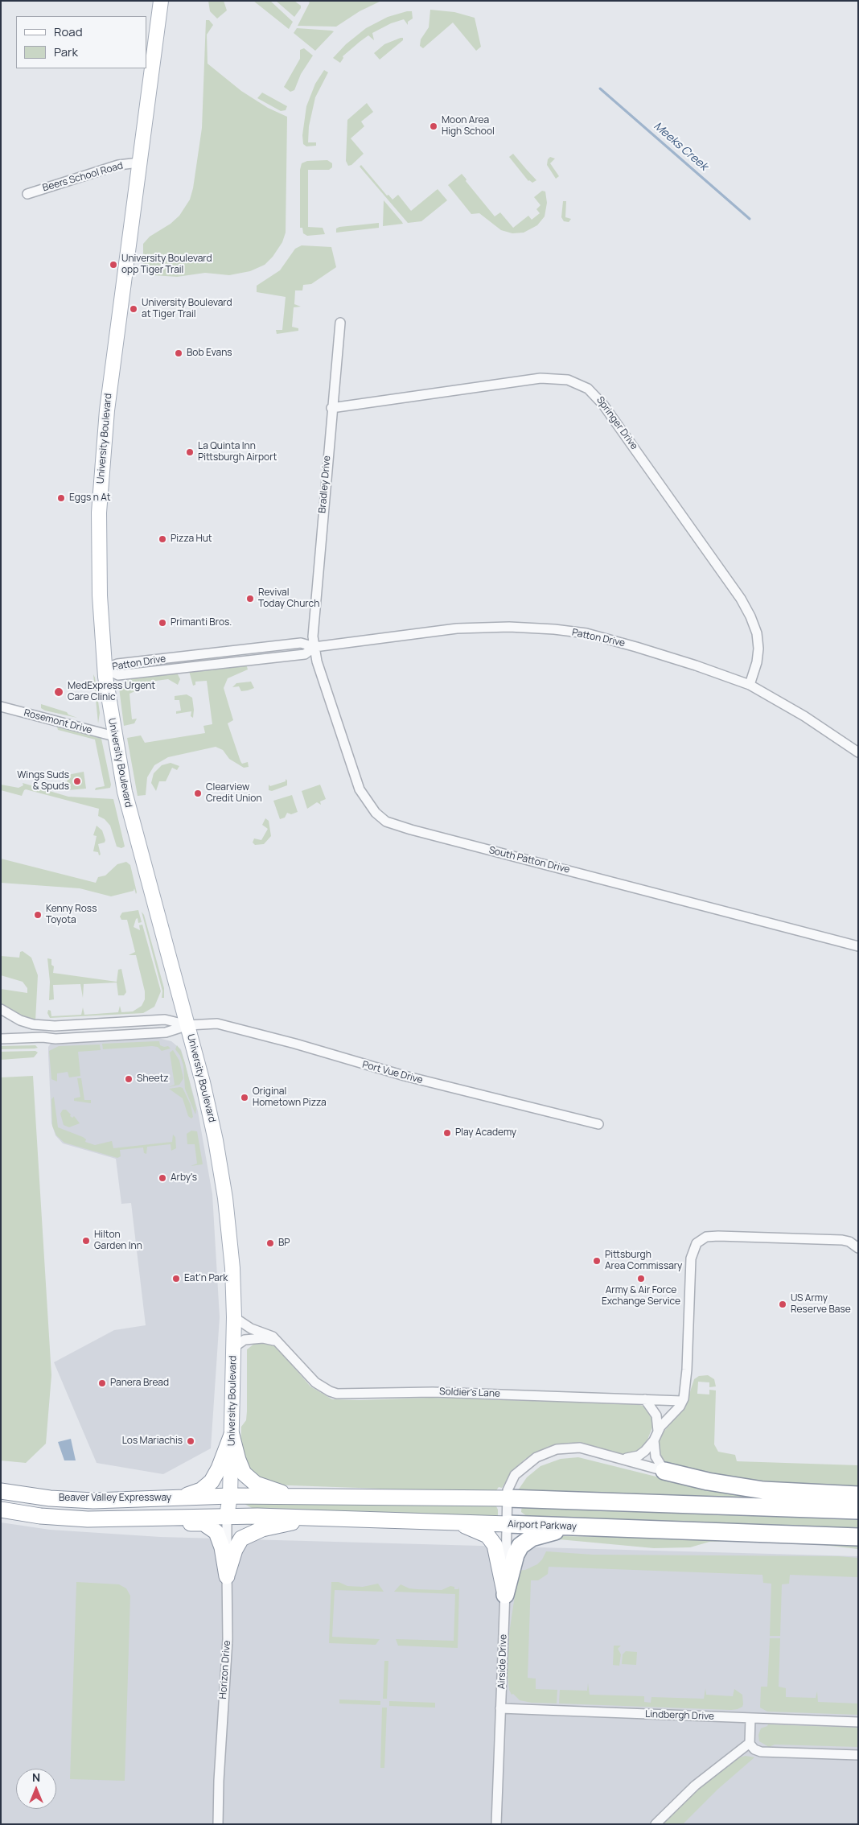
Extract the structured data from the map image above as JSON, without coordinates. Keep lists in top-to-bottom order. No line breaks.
{"streets":{"highway":["Beaver Valley Expressway","Airport Parkway"],"main road":["University Boulevard"],"street":["Beers School Road","Springer Drive","Bradley Drive","Patton Drive","Rosemont Drive","South Patton Drive","Port Vue Drive","Soldier's Lane","Airside Drive","Horizon Drive","Lindbergh Drive"]},"crossings":[["Beers School Road","University Boulevard"],["Springer Drive","Bradley Drive"],["Springer Drive","Patton Drive"],["University Boulevard","Patton Drive"],["University Boulevard","Rosemont Drive"],["University Boulevard","Port Vue Drive"],["University Boulevard","Soldier's Lane"],["University Boulevard","Beaver Valley Expressway"],["University Boulevard","Airport Parkway"],["University Boulevard","Horizon Drive"],["Bradley Drive","Patton Drive"],["Bradley Drive","South Patton Drive"],["Patton Drive","South Patton Drive"],["Beaver Valley Expressway","Airport Parkway"],["Beaver Valley Expressway","Horizon Drive"],["Airport Parkway","Airside Drive"],["Airport Parkway","Horizon Drive"],["Airside Drive","Lindbergh Drive"]],"water":["Meeks Creek"],"places":["Moon Area High School","University Boulevard opp Tiger Trail","University Boulevard at Tiger Trail","Bob Evans","La Quinta Inn Pittsburgh Airport","Eggs n At","Pizza Hut","Revival Today Church","Primanti Bros.","MedExpress Urgent Care Clinic","Wings Suds & Spuds","Clearview Credit Union","Kenny Ross Toyota","Sheetz","Original Hometown Pizza","Play Academy","Arby's","Hilton Garden Inn","BP","Pittsburgh Area Commissary","Eat'n Park","Army & Air Force Exchange Service","US Army Reserve Base","Panera Bread","Los Mariachis"],"legend":["Road","Park"],"north":"top"}
